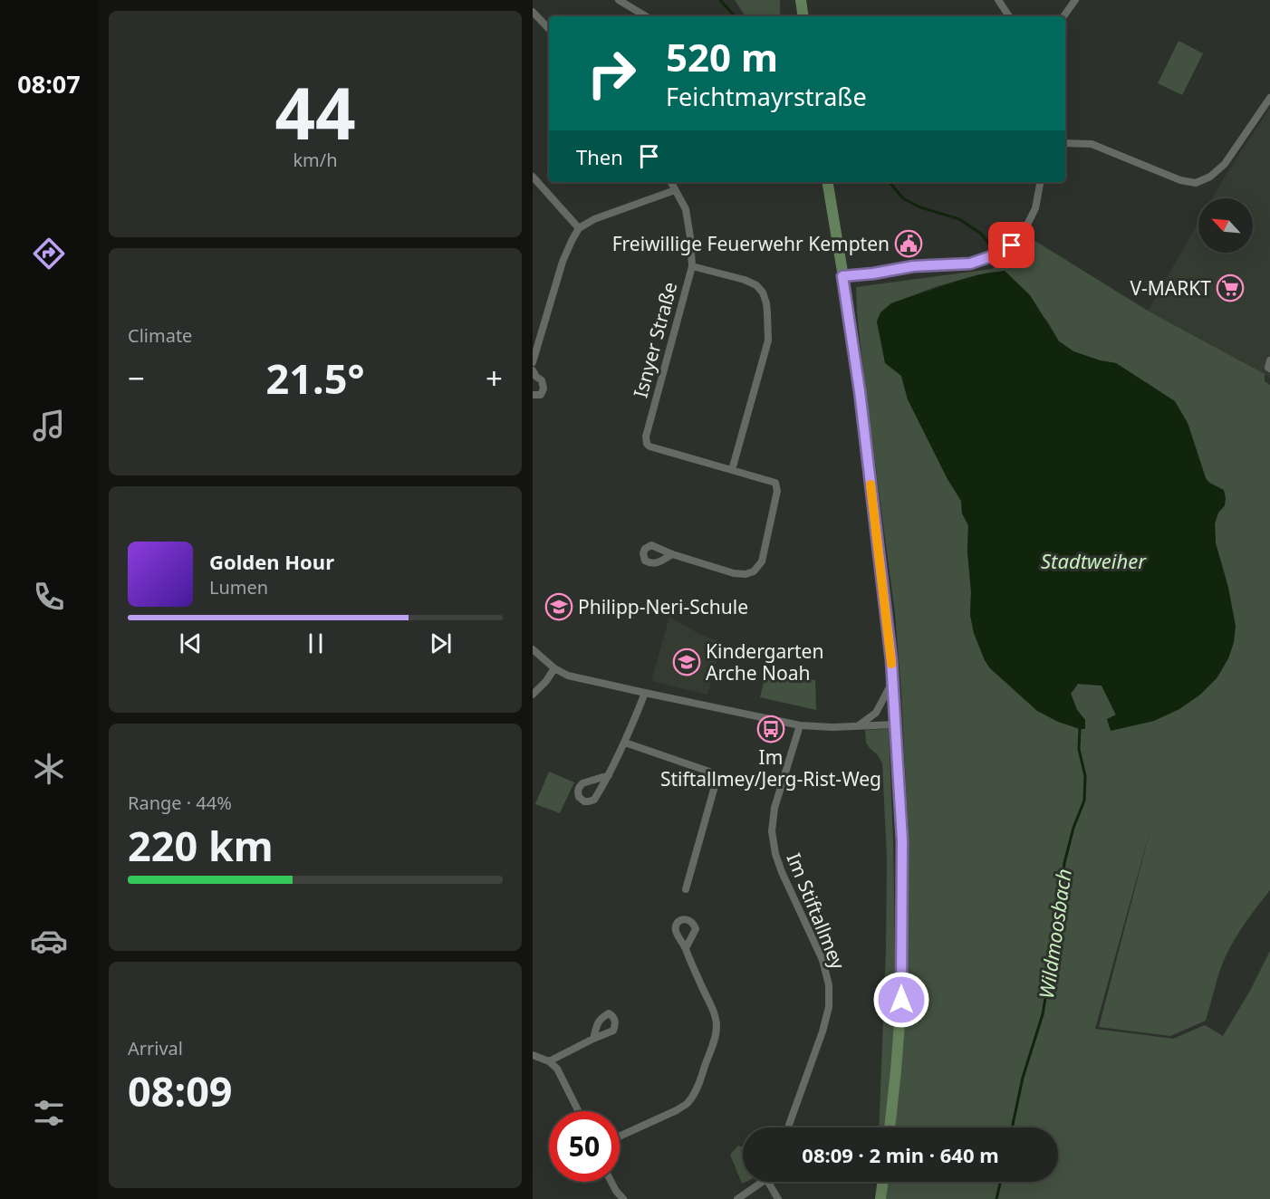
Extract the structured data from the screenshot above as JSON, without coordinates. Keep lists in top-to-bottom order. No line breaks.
{"streets":{"street":["Isnyer Straße","Im Stiftallmey"]},"water":["Stadtweiher","Wildmoosbach"],"places":{"public building":["Freiwillige Feuerwehr Kempten"],"supermarket":["V-MARKT"],"school or university":["Philipp-Neri-Schule","Kindergarten Arche Noah"],"bus stop":["Im Stiftallmey/Jerg-Rist-Weg"]},"north":"top left","page":{"tabs":"08:07","tile":[["44","km/h"],"Climate",["Range · 44%","220 km"],["Arrival","08:09"]],"turn":["520 m","Feichtmayrstraße"],"then":"Then","heat":["−","21.5°","+"],"song":["Golden Hour","Lumen"],"limit":"50","trip":"08:09 · 2 min · 640 m"}}
